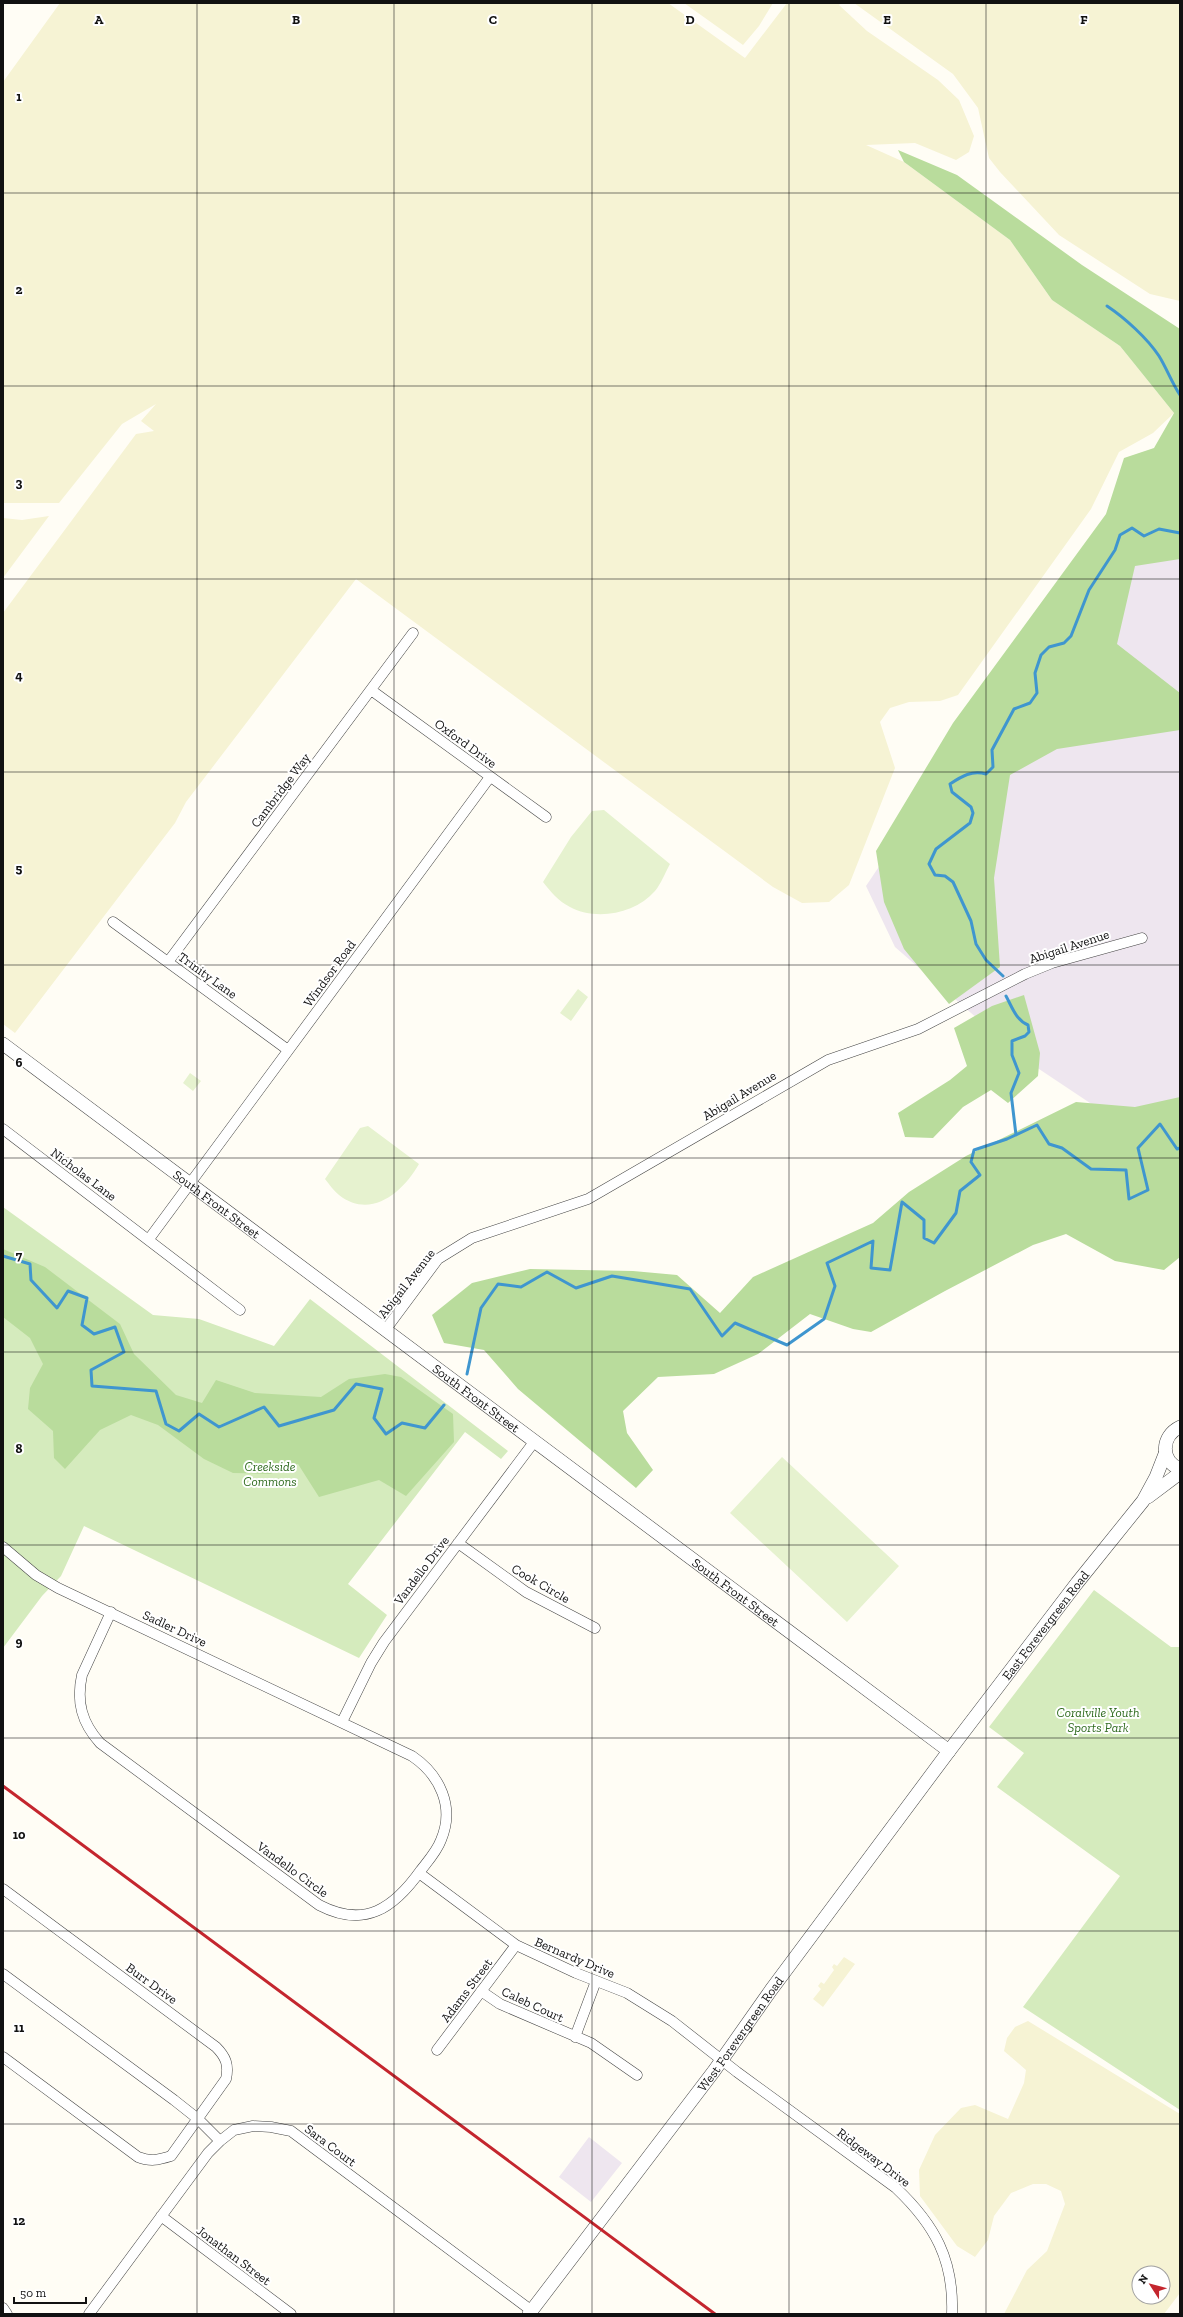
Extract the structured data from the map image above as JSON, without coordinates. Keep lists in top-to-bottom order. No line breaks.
{"streets":{"street":["Oxford Drive","Cambridge Way","Abigail Avenue","Windsor Road","Trinity Lane","Nicholas Lane","South Front Street","Vandello Drive","Cook Circle","East Forevergreen Road","Sadler Drive","Vandello Circle","Bernardy Drive","Burr Drive","Adams Street","Caleb Court","West Forevergreen Road","Sara Court","Ridgeway Drive","Jonathan Street"]},"crossings":[["Oxford Drive","Cambridge Way"],["Oxford Drive","Windsor Road"],["Cambridge Way","Trinity Lane"],["Abigail Avenue","South Front Street"],["Windsor Road","Trinity Lane"],["Windsor Road","South Front Street"],["South Front Street","Vandello Drive"],["South Front Street","East Forevergreen Road"],["South Front Street","West Forevergreen Road"],["Vandello Drive","Cook Circle"],["Vandello Drive","Sadler Drive"],["Vandello Drive","Vandello Circle"],["East Forevergreen Road","West Forevergreen Road"],["Sadler Drive","Vandello Circle"],["Vandello Circle","Bernardy Drive"],["Bernardy Drive","Adams Street"],["Bernardy Drive","Caleb Court"],["Bernardy Drive","West Forevergreen Road"],["Bernardy Drive","Ridgeway Drive"],["Adams Street","Caleb Court"],["West Forevergreen Road","Sara Court"],["West Forevergreen Road","Ridgeway Drive"],["Sara Court","Jonathan Street"]],"parks":["Creekside Commons","Coralville Youth Sports Park"],"scale_bar":"50 m","north":"top left","grid":{"columns":["A","B","C","D","E","F"],"rows":["1","2","3","4","5","6","7","8","9","10","11","12"]}}
